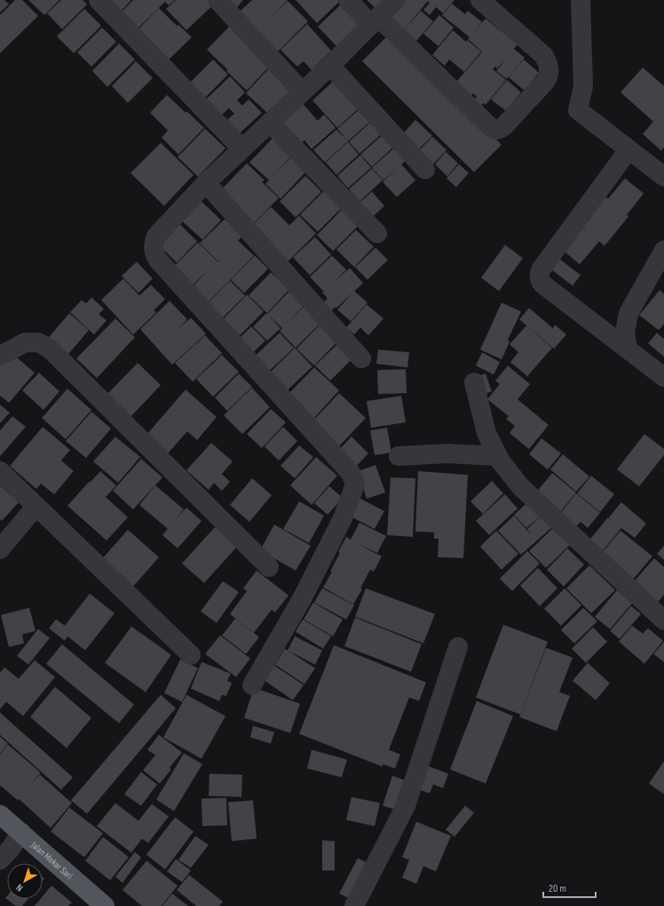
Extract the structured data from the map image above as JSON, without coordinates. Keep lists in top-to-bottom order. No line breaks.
{"streets":{"main road":["Jalan Mekar Sari"]},"scale_bar":"20 m","north":"bottom left"}
